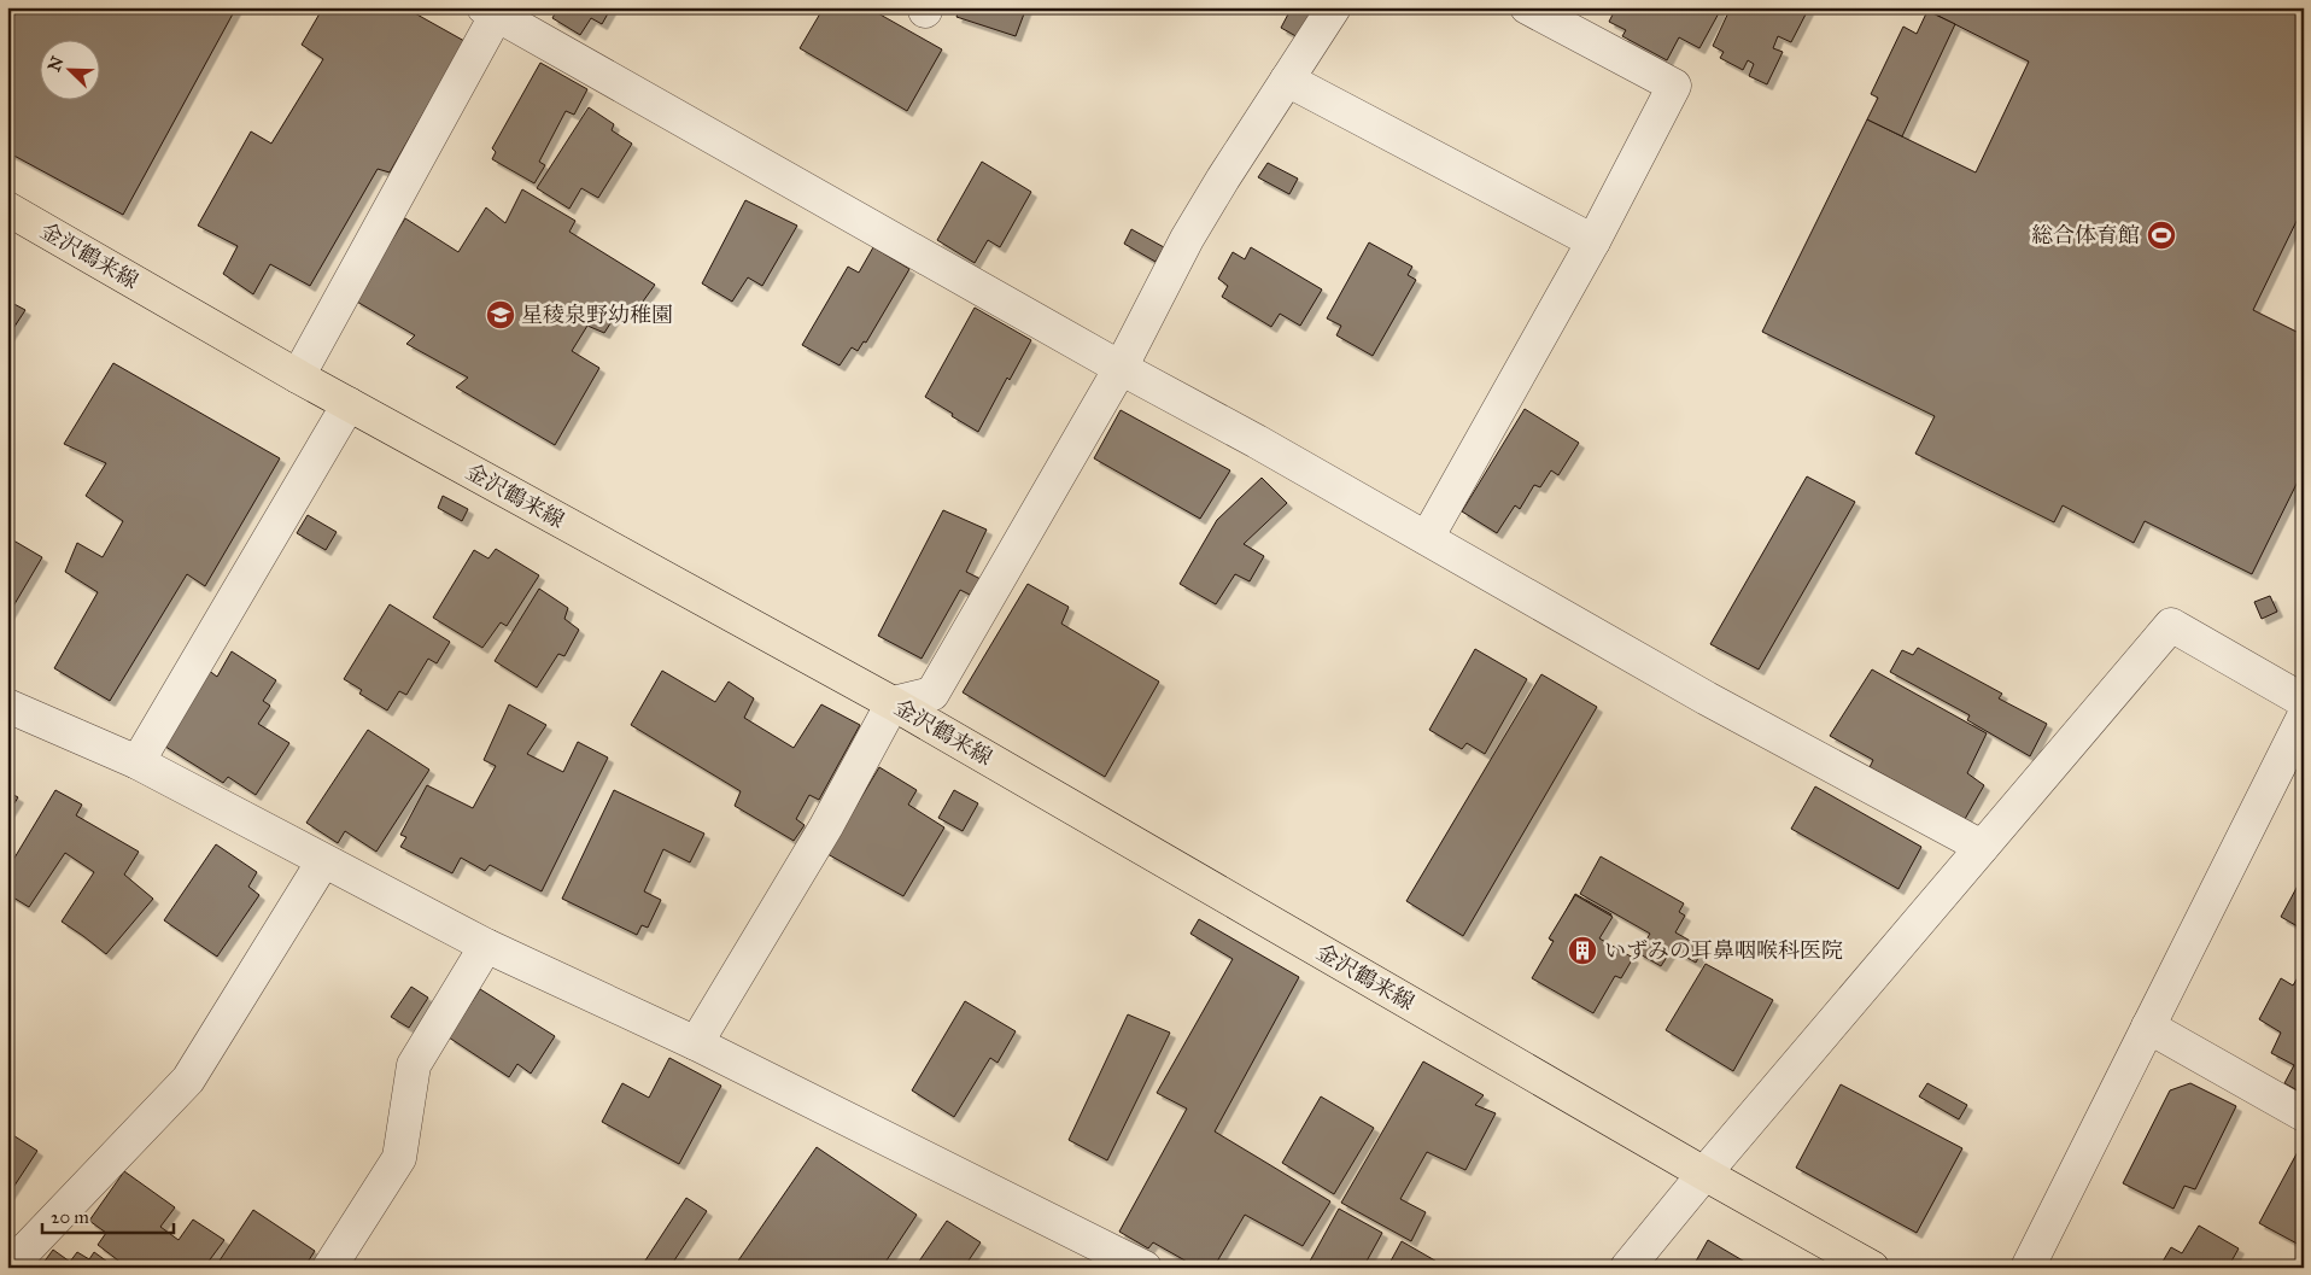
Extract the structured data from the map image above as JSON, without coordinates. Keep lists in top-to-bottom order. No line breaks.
{"streets":{"main road":["金沢鶴来線"]},"places":{"sports":["総合体育館"],"school or university":["星稜泉野幼稚園"],"building":["いずみの耳鼻咽喉科医院"]},"scale_bar":"20 m","north":"top left"}
